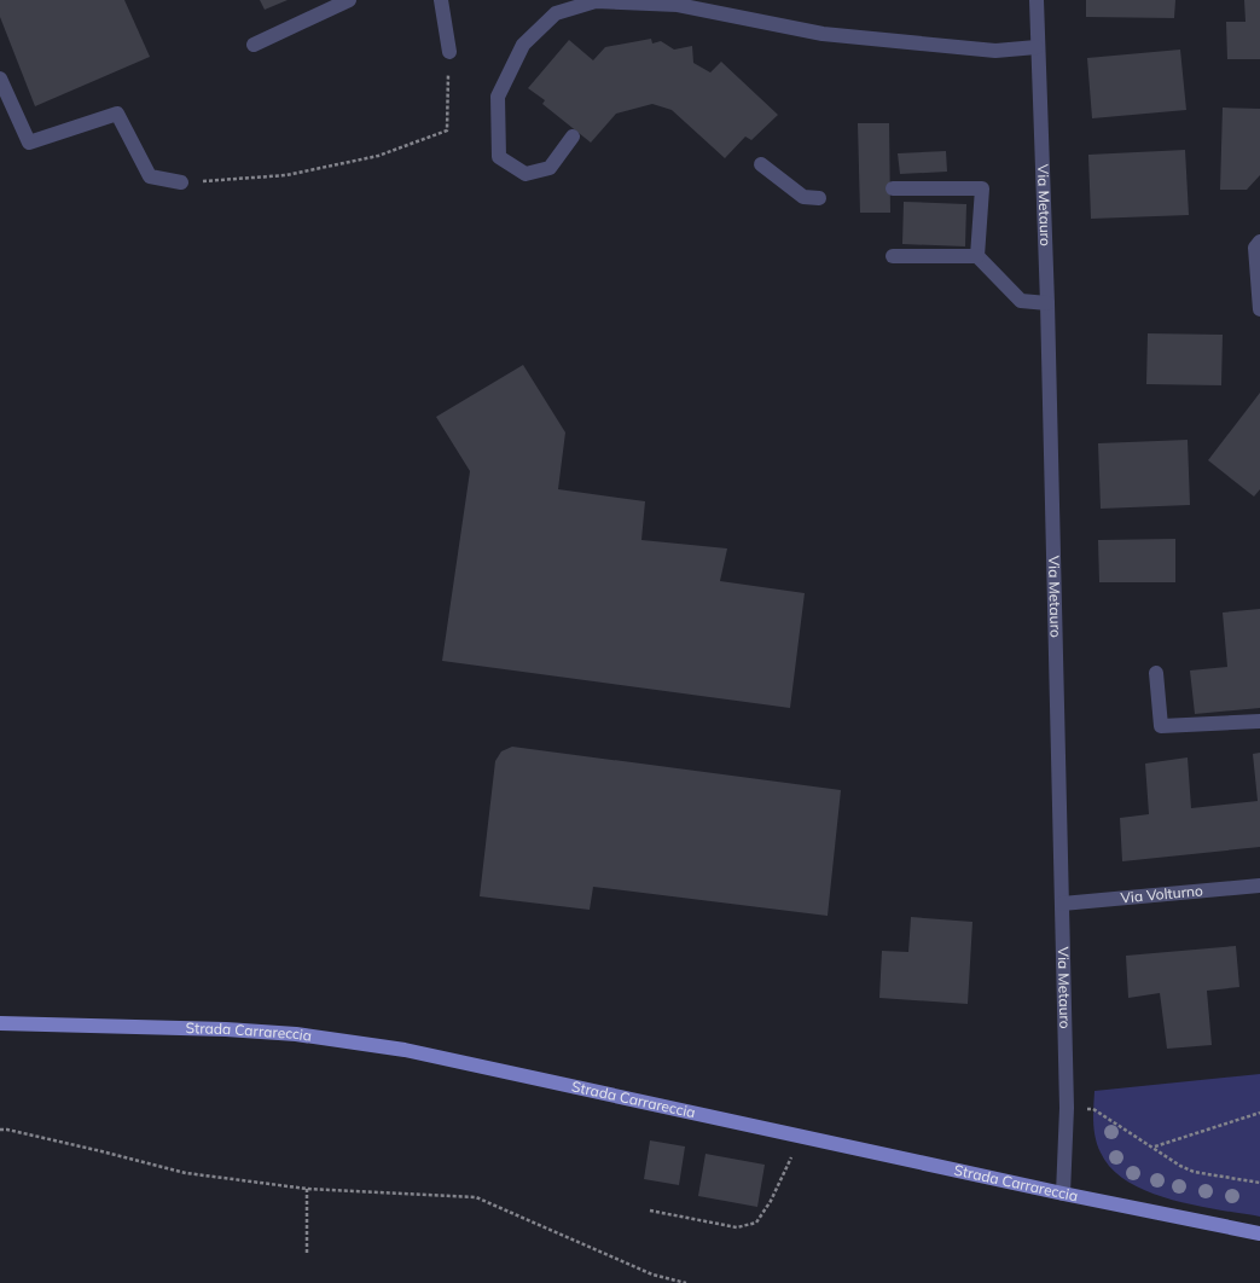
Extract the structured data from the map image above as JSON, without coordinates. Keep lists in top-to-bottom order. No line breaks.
{"streets":{"main road":["Strada Carrareccia"],"street":["Via Metauro","Via Volturno"]},"crossings":[["Via Metauro","Via Volturno"],["Via Metauro","Strada Carrareccia"]]}
